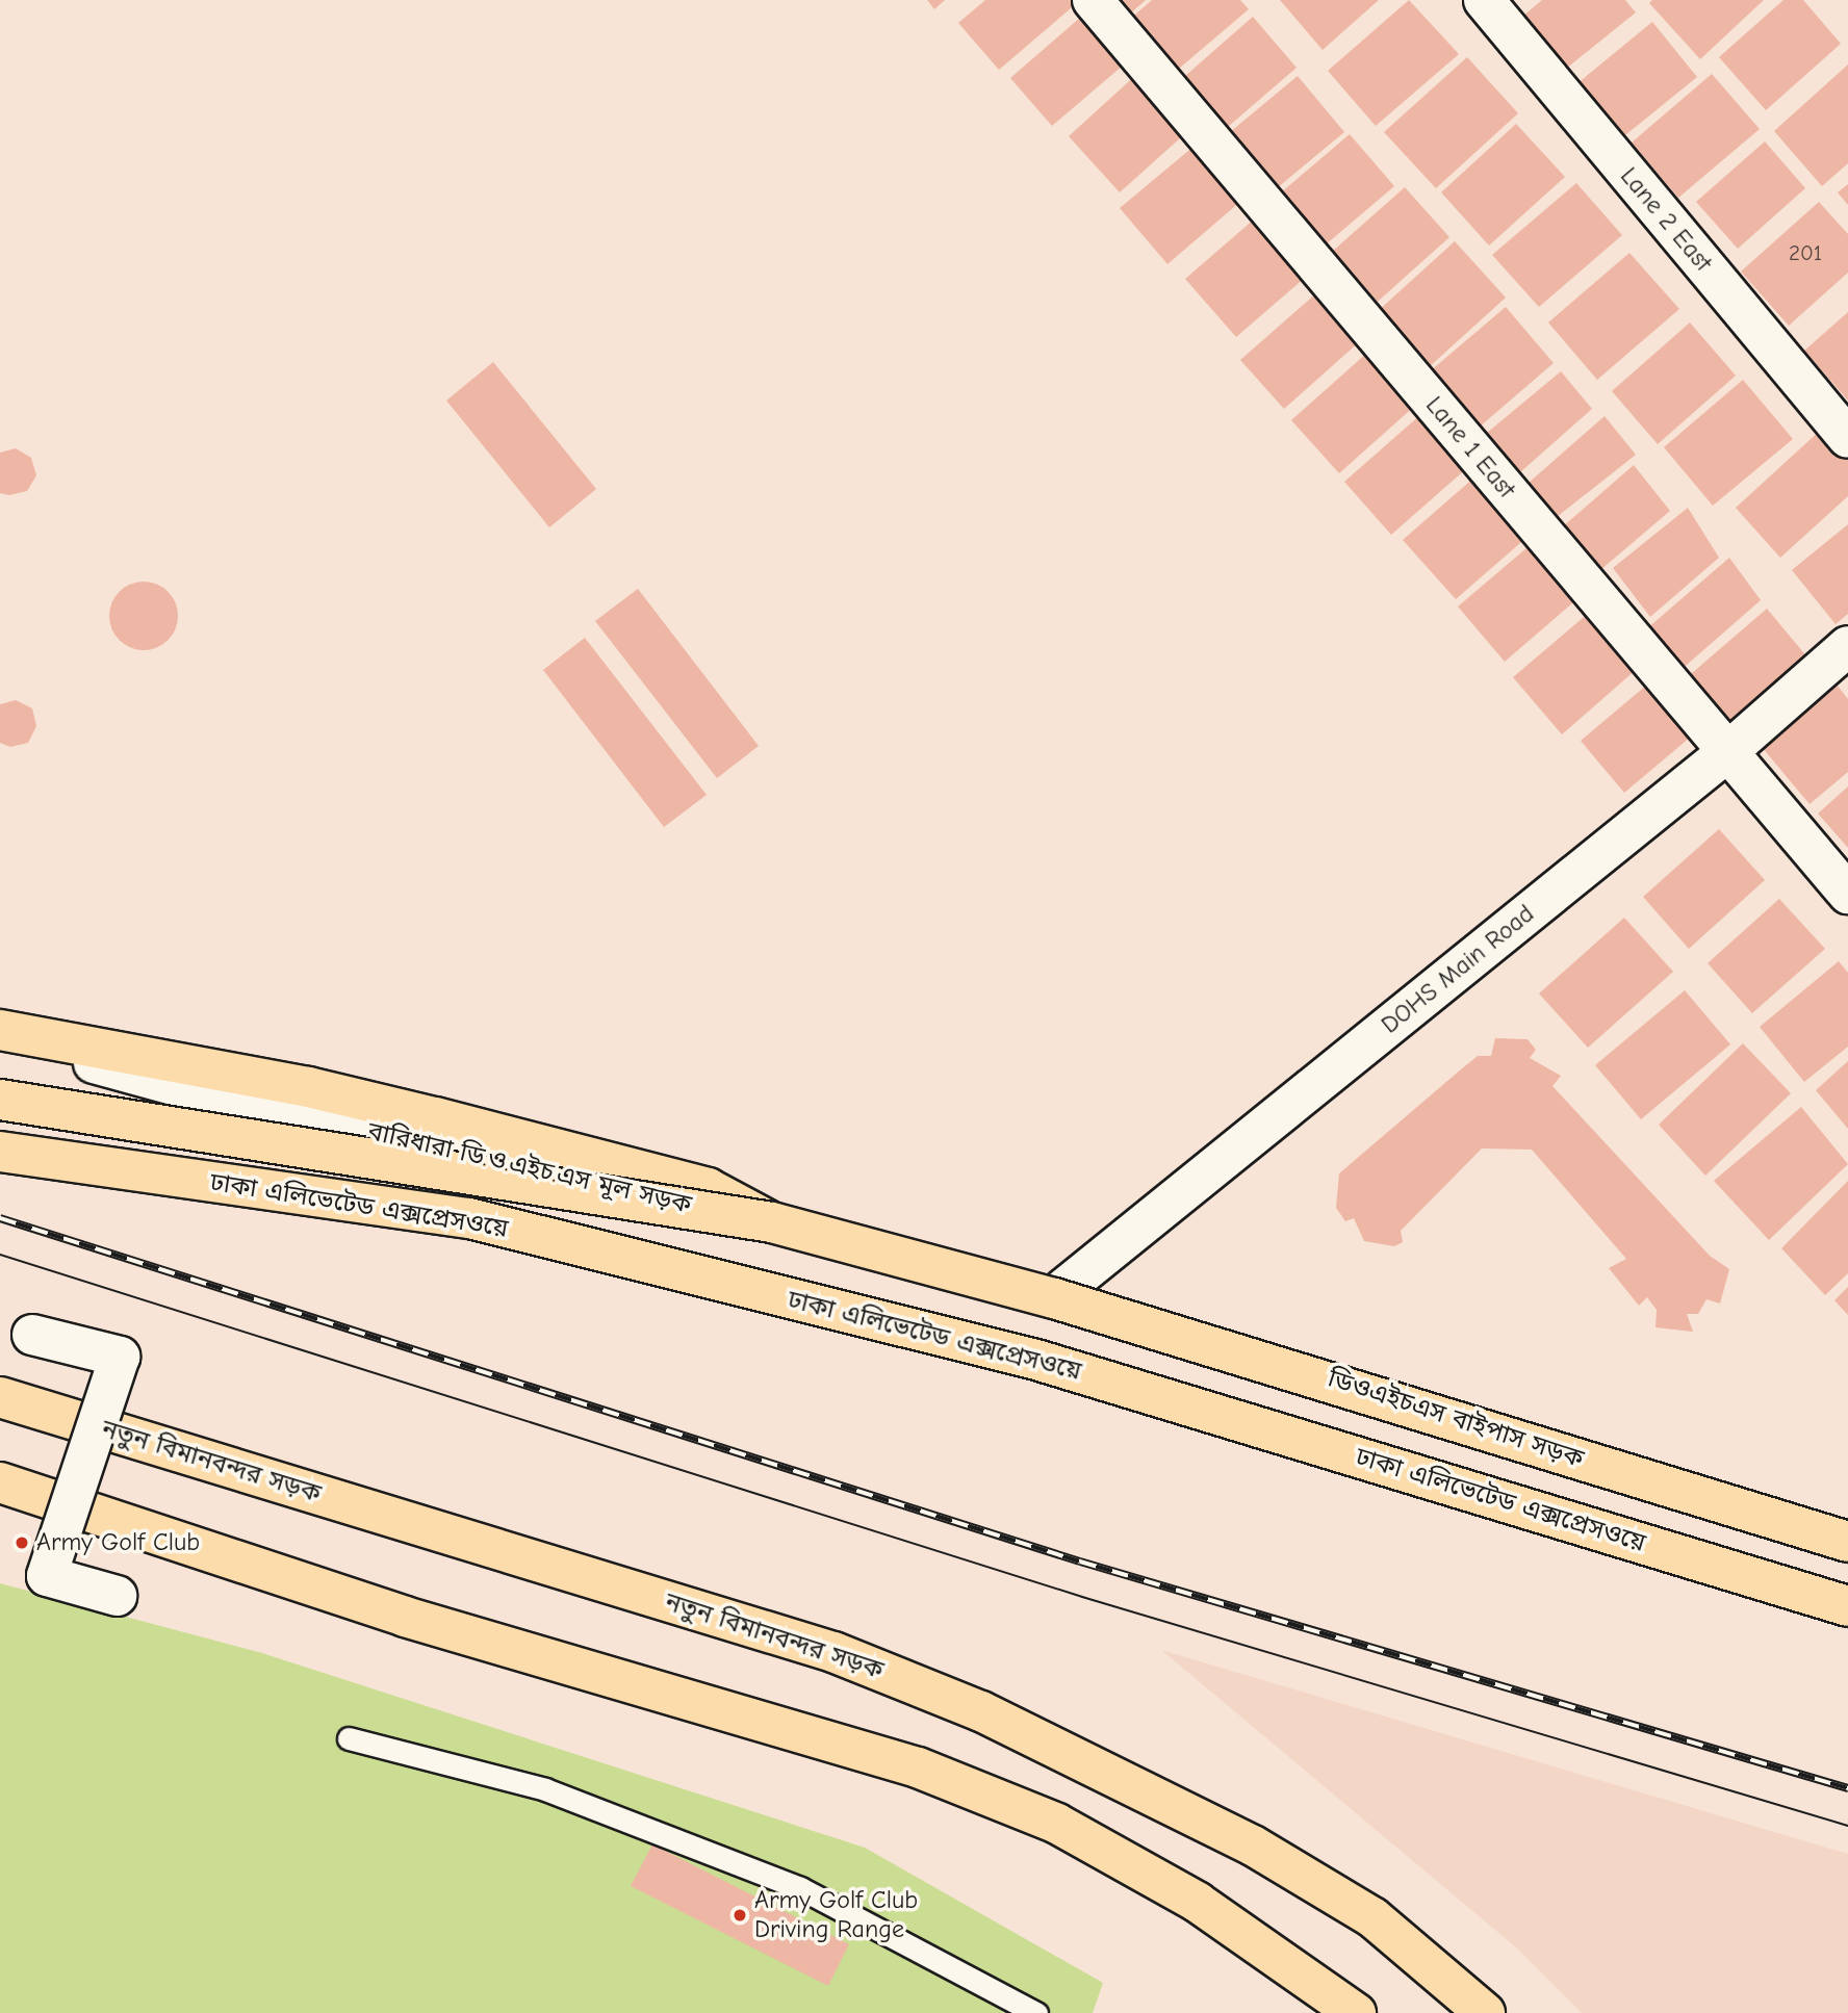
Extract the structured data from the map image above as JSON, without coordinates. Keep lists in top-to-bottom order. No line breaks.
{"streets":{"highway":["ঢাকা এলিভেটেড এক্সপ্রেসওয়ে","নতুন বিমানবন্দর সড়ক"],"street":["Lane 2 East","Lane 1 East","DOHS Main Road","বারিধারা ডি.ও.এইচ.এস মূল সড়ক","ডিওএইচএস বাইপাস সড়ক"]},"crossings":[["Lane 1 East","DOHS Main Road"],["DOHS Main Road","বারিধারা ডি.ও.এইচ.এস মূল সড়ক"],["DOHS Main Road","ডিওএইচএস বাইপাস সড়ক"],["বারিধারা ডি.ও.এইচ.এস মূল সড়ক","ডিওএইচএস বাইপাস সড়ক"]],"places":["Army Golf Club","Army Golf Club Driving Range"],"house_numbers":["201"]}
